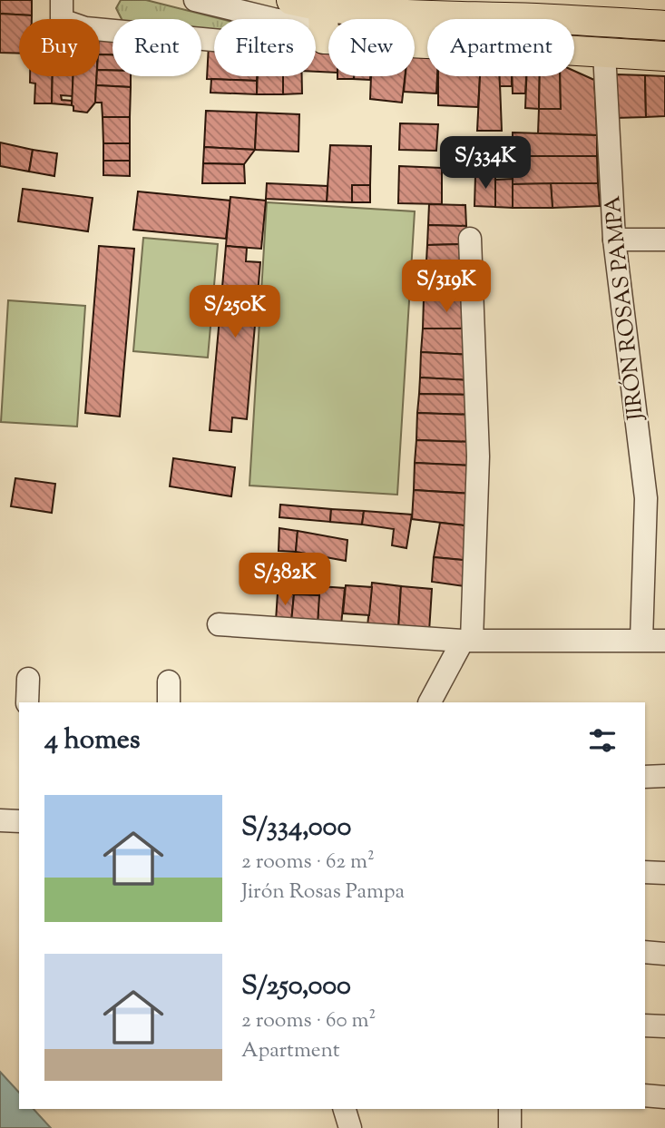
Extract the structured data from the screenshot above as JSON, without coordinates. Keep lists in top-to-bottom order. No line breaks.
{"streets":{"street":["JIRÓN ROSAS PAMPA"]},"page":{"chip":["Buy","Rent","Filters","New","Apartment"],"price":["S/334K","S/319K","S/250K","S/382K"],"heading":"4 homes","list":[{"name":"S/334,000","note":"2 rooms · 62 m² · Jirón Rosas Pampa"},{"name":"S/250,000","note":"2 rooms · 60 m² · Apartment"}]}}
